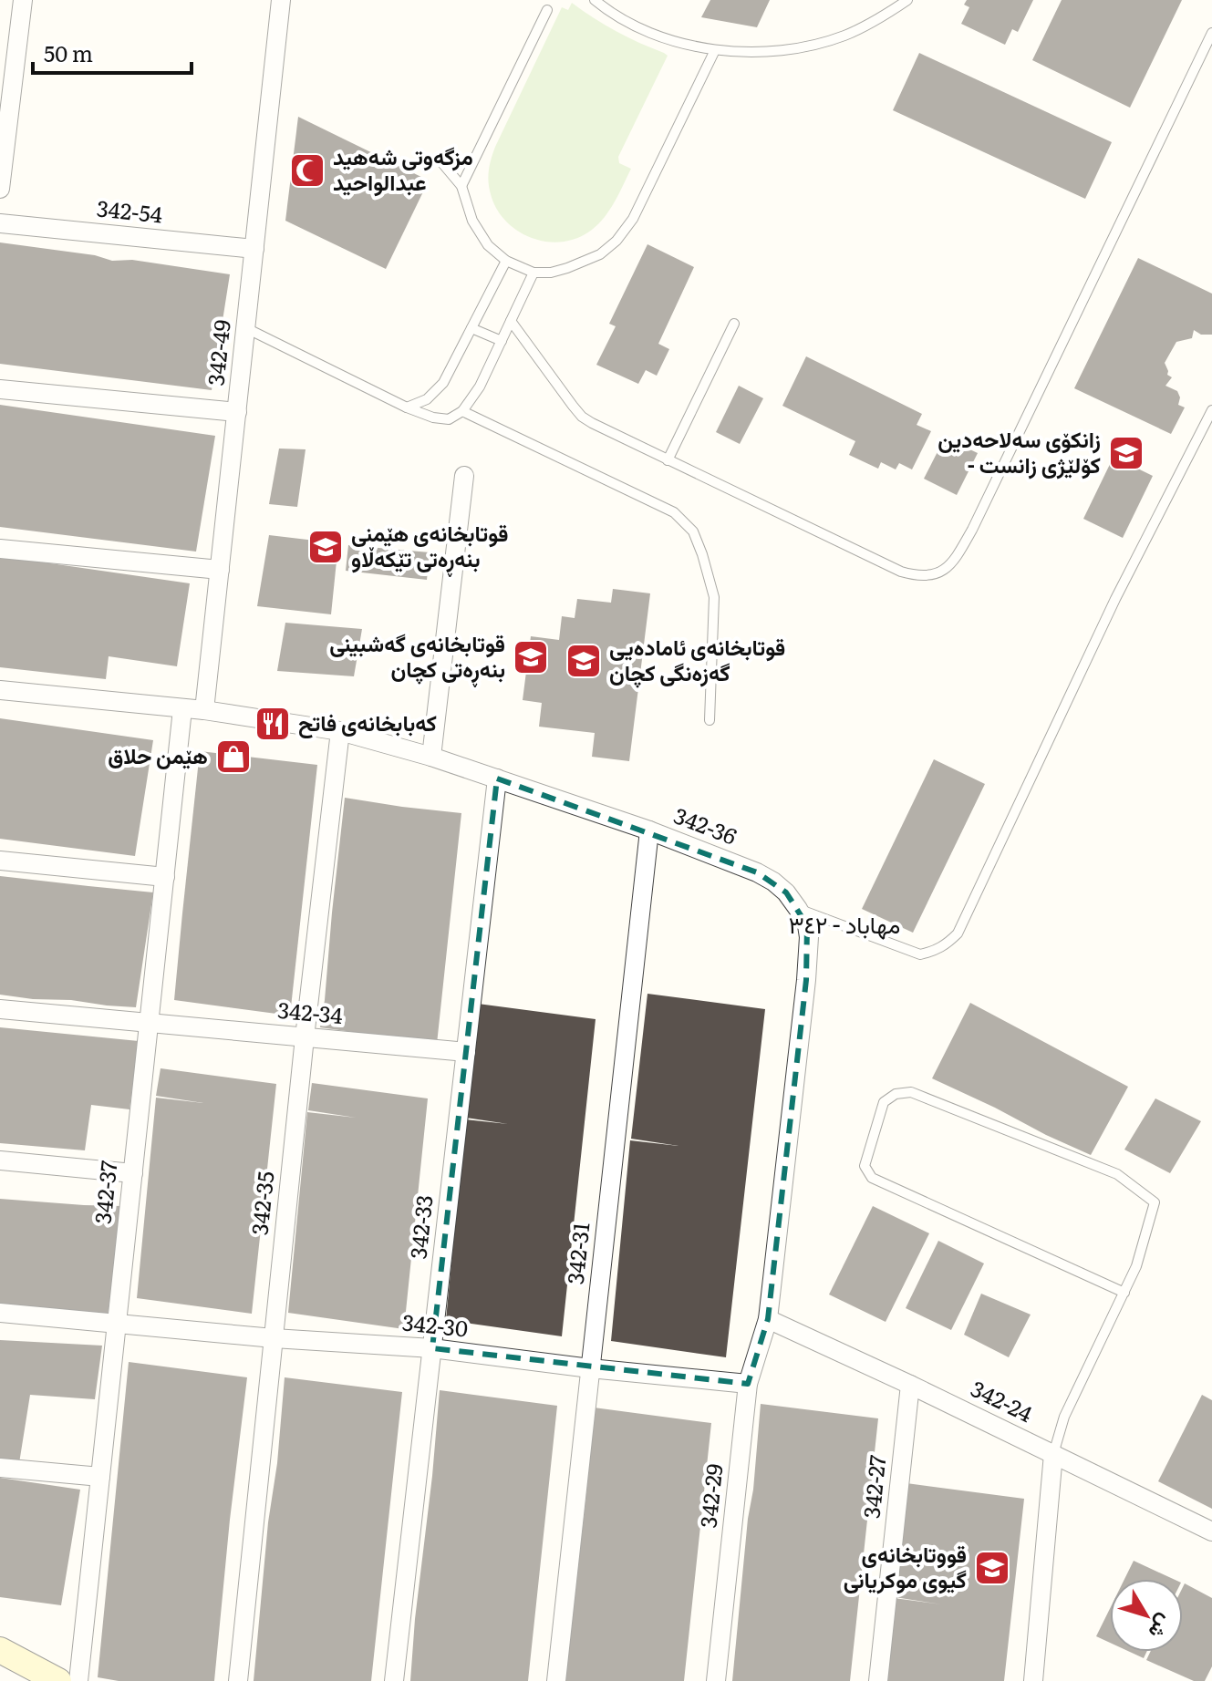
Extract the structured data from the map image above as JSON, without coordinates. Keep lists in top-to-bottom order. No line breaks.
{"streets":{"street":["342-54","342-49","342-36","342-34","342-37","342-35","342-33","342-31","342-30","342-24","342-27","342-29"]},"crossings":[["342-54","342-49"],["342-49","342-36"],["342-36","342-37"],["342-36","342-35"],["342-36","342-33"],["342-36","342-31"],["342-36","342-24"],["342-36","342-29"],["342-34","342-37"],["342-34","342-35"],["342-34","342-33"],["342-37","342-30"],["342-35","342-30"],["342-33","342-30"],["342-31","342-30"],["342-30","342-29"],["342-24","342-27"],["342-24","342-29"]],"districts":["مهاباد - ٣٤٢"],"places":{"mosque":["مزگه‌وتی شه‌هید عبدالواحید"],"school or university":["زانکۆی سەلاحەدین - کۆلێژی زانست","قوتابخانەی هێمنی بنەڕەتی تێکەڵاو","قوتابخانەی گەشبینی بنەڕەتی کچان","قوتابخانەی ئامادەیی گەزەنگی کچان","قووتابخانەی گيوی موكريانی"],"restaurant":["كەبابخانەی فاتح"],"shop":["هێمن حلاق"]},"scale_bar":"50 m","north":"bottom right"}
